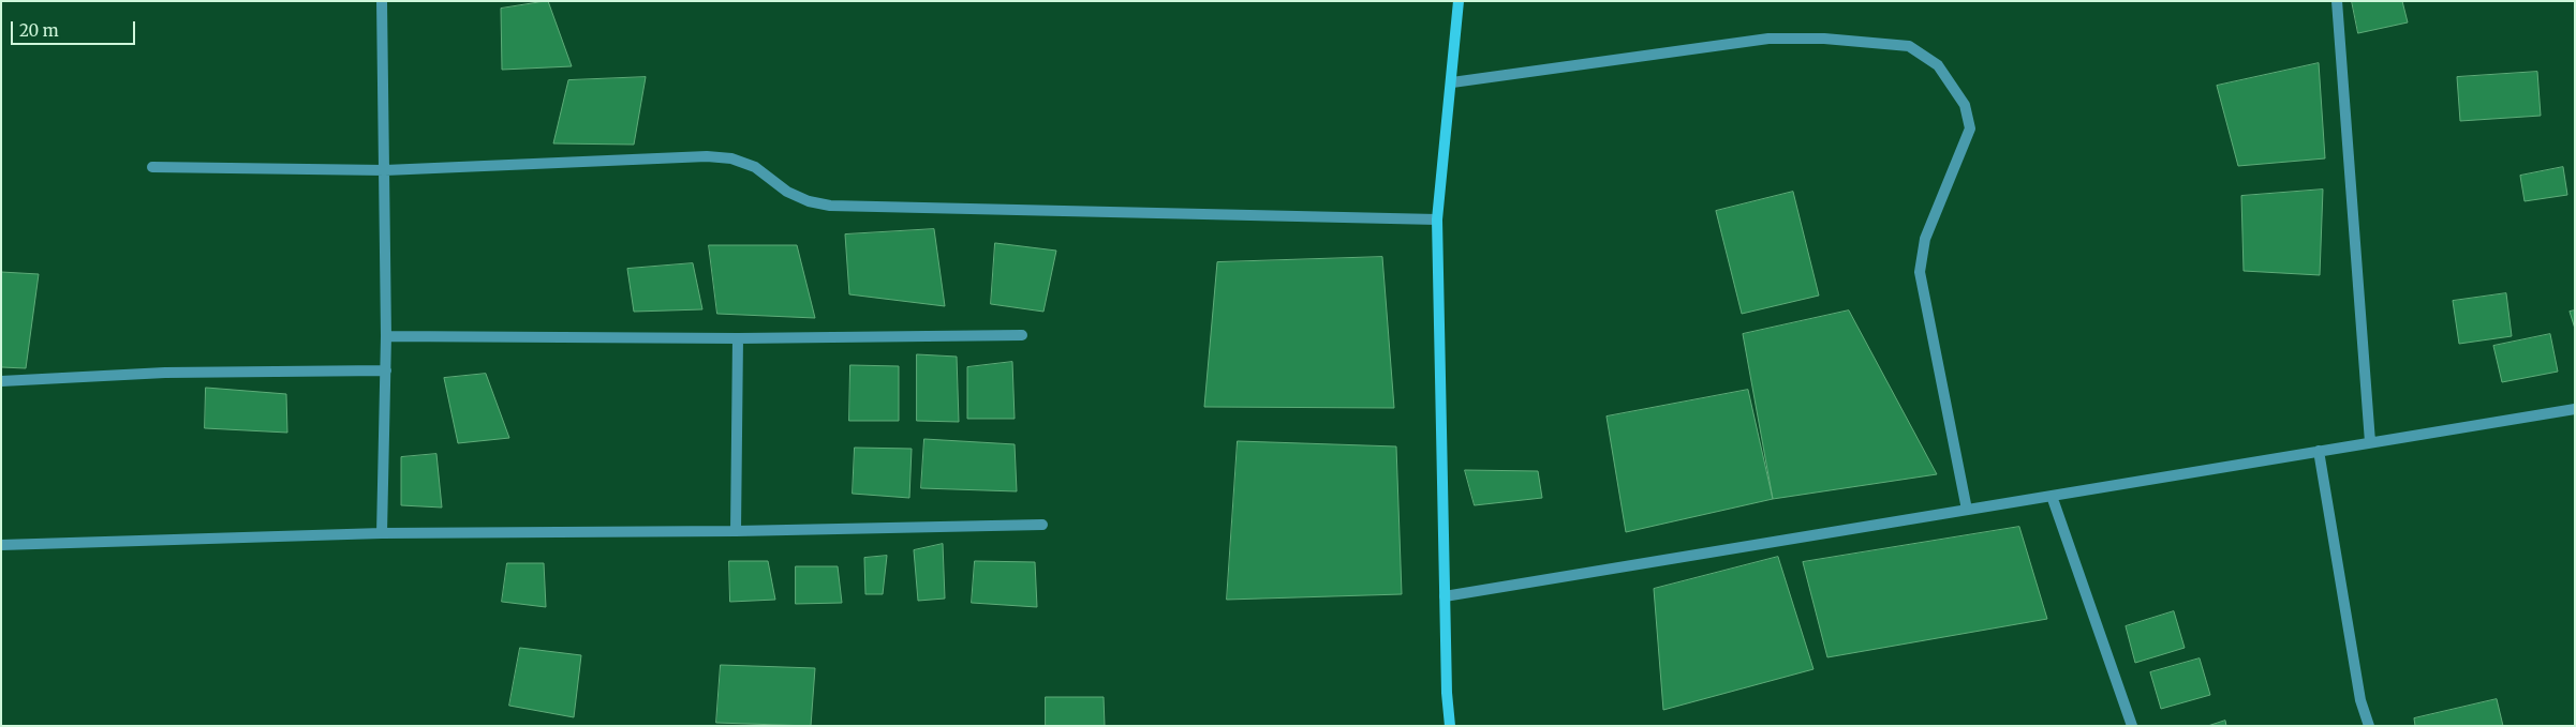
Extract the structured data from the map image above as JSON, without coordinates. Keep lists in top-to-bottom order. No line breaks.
{"scale_bar":"20 m"}
